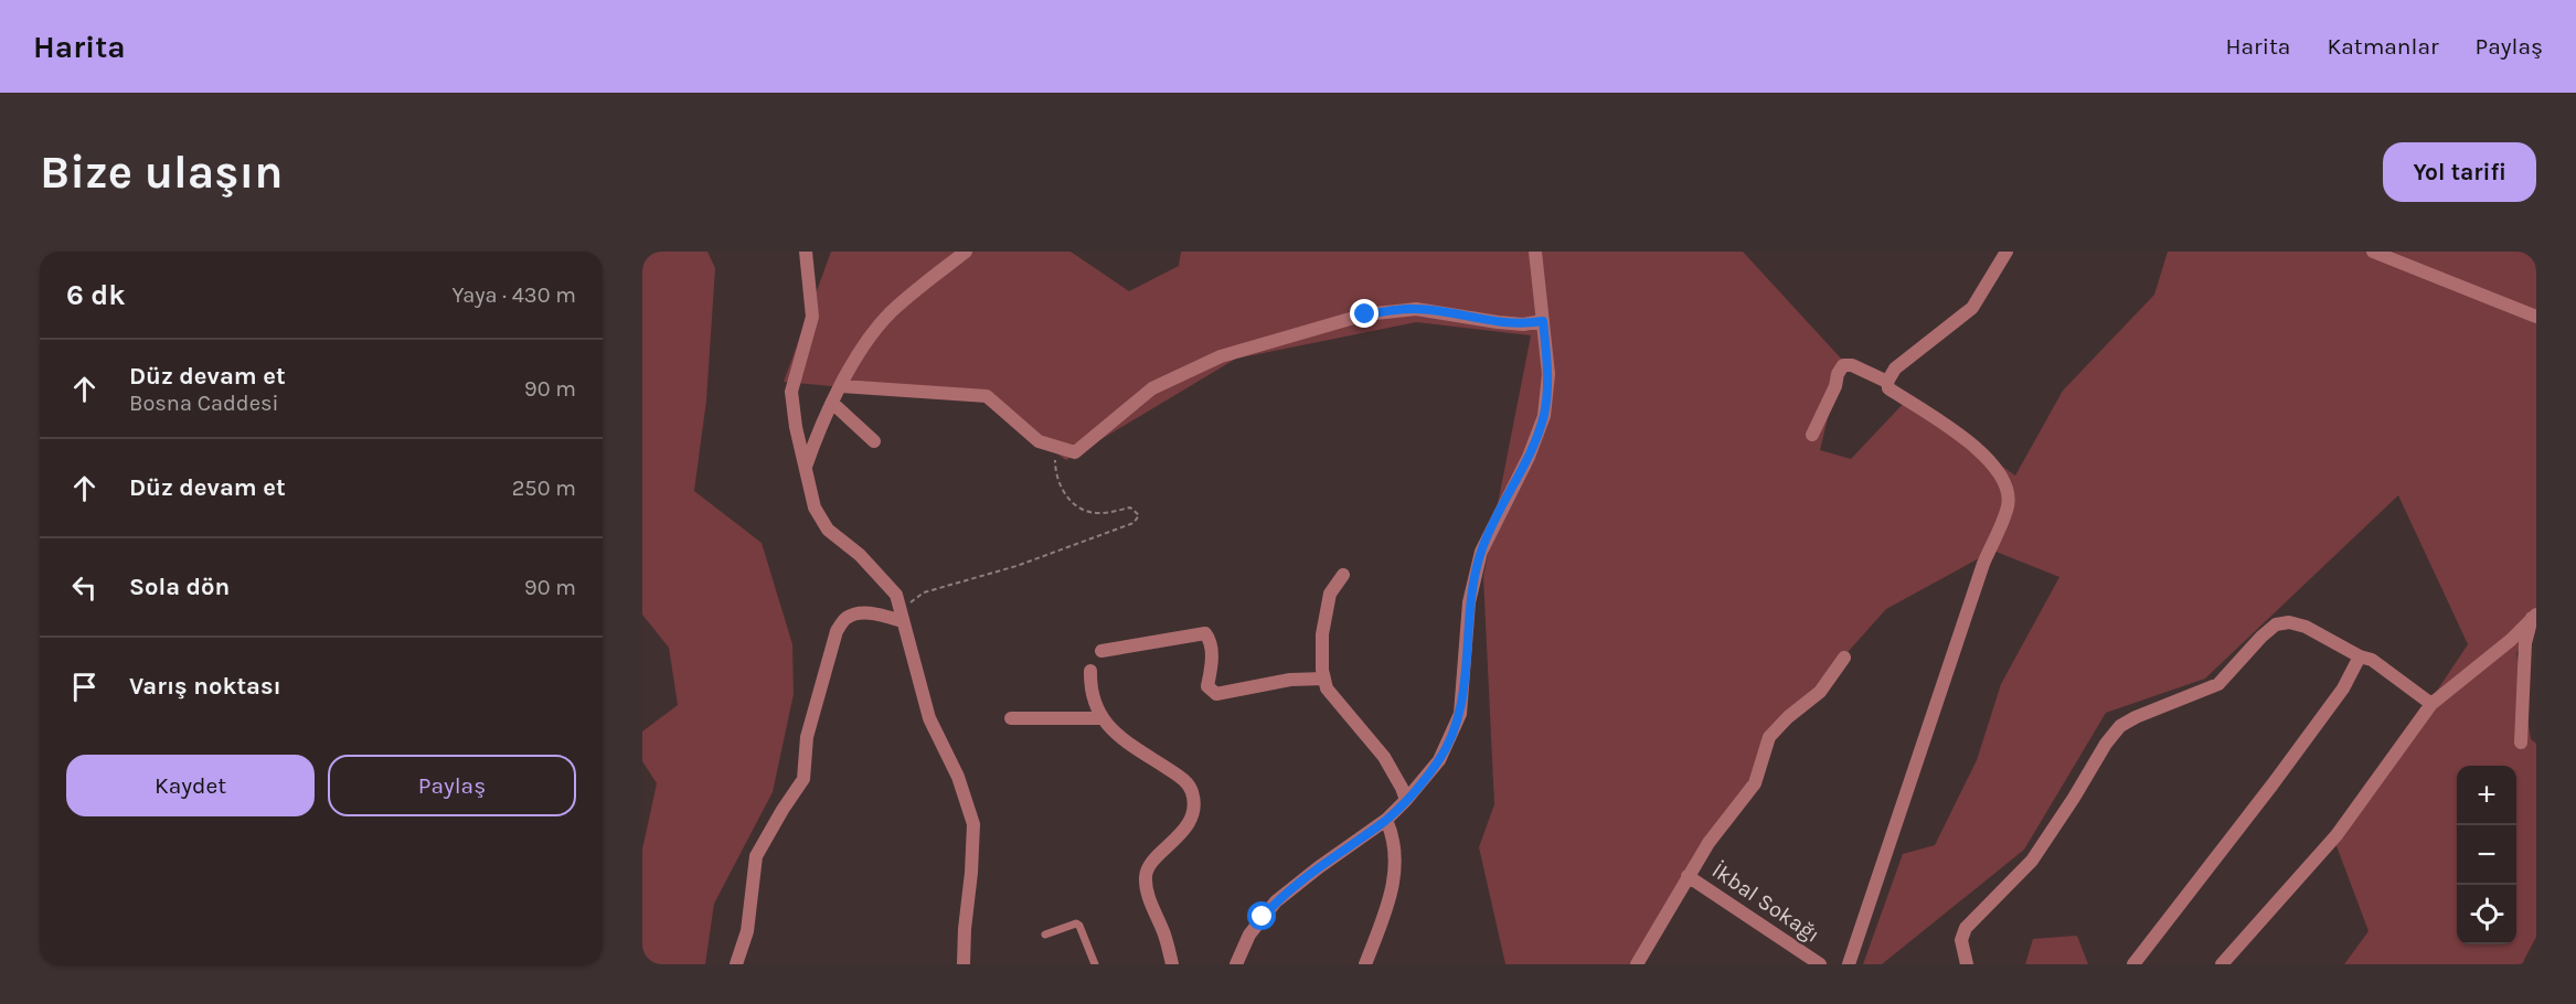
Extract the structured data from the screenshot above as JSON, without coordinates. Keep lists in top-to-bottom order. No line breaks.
{"streets":{"street":["İkbal Sokağı"]},"page":{"header":"Harita","nav":["Harita","Katmanlar","Paylaş"],"buttons":["Yol tarifi",["Kaydet","Paylaş"]],"title":"Bize ulaşın","heading":["6 dk","Yaya · 430 m"],"list":[["Düz devam et","Bosna Caddesi","90 m"],["Düz devam et","250 m"],["Sola dön","90 m"],"Varış noktası"],"map_buttons":["+","−"]}}
